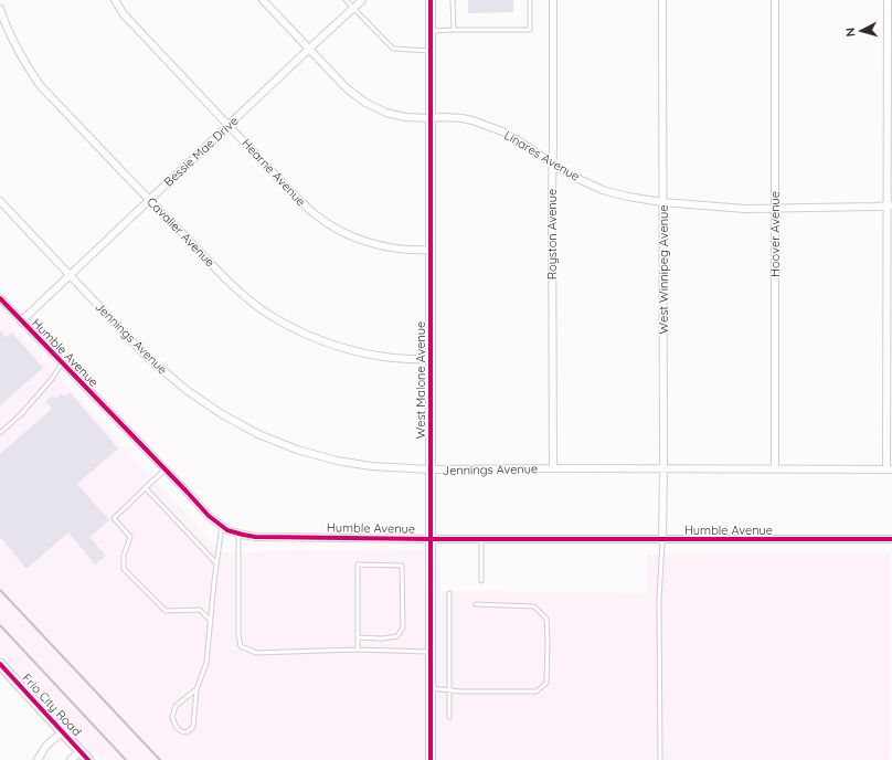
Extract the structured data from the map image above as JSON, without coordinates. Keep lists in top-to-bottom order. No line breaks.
{"streets":{"main road":["Frio City Road"],"street":["Bessie Mae Drive","Linares Avenue","Hearne Avenue","Cavalier Avenue","Royston Avenue","Hoover Avenue","West Winnipeg Avenue","Jennings Avenue","Humble Avenue","West Malone Avenue"]},"crossings":[["Bessie Mae Drive","Linares Avenue"],["Bessie Mae Drive","Hearne Avenue"],["Bessie Mae Drive","Cavalier Avenue"],["Bessie Mae Drive","Jennings Avenue"],["Bessie Mae Drive","Humble Avenue"],["Linares Avenue","Royston Avenue"],["Linares Avenue","Hoover Avenue"],["Linares Avenue","West Winnipeg Avenue"],["Linares Avenue","West Malone Avenue"],["Hearne Avenue","West Malone Avenue"],["Cavalier Avenue","West Malone Avenue"],["Royston Avenue","Jennings Avenue"],["Hoover Avenue","Jennings Avenue"],["West Winnipeg Avenue","Jennings Avenue"],["West Winnipeg Avenue","Humble Avenue"],["Jennings Avenue","West Malone Avenue"],["Humble Avenue","West Malone Avenue"]],"north":"left"}
